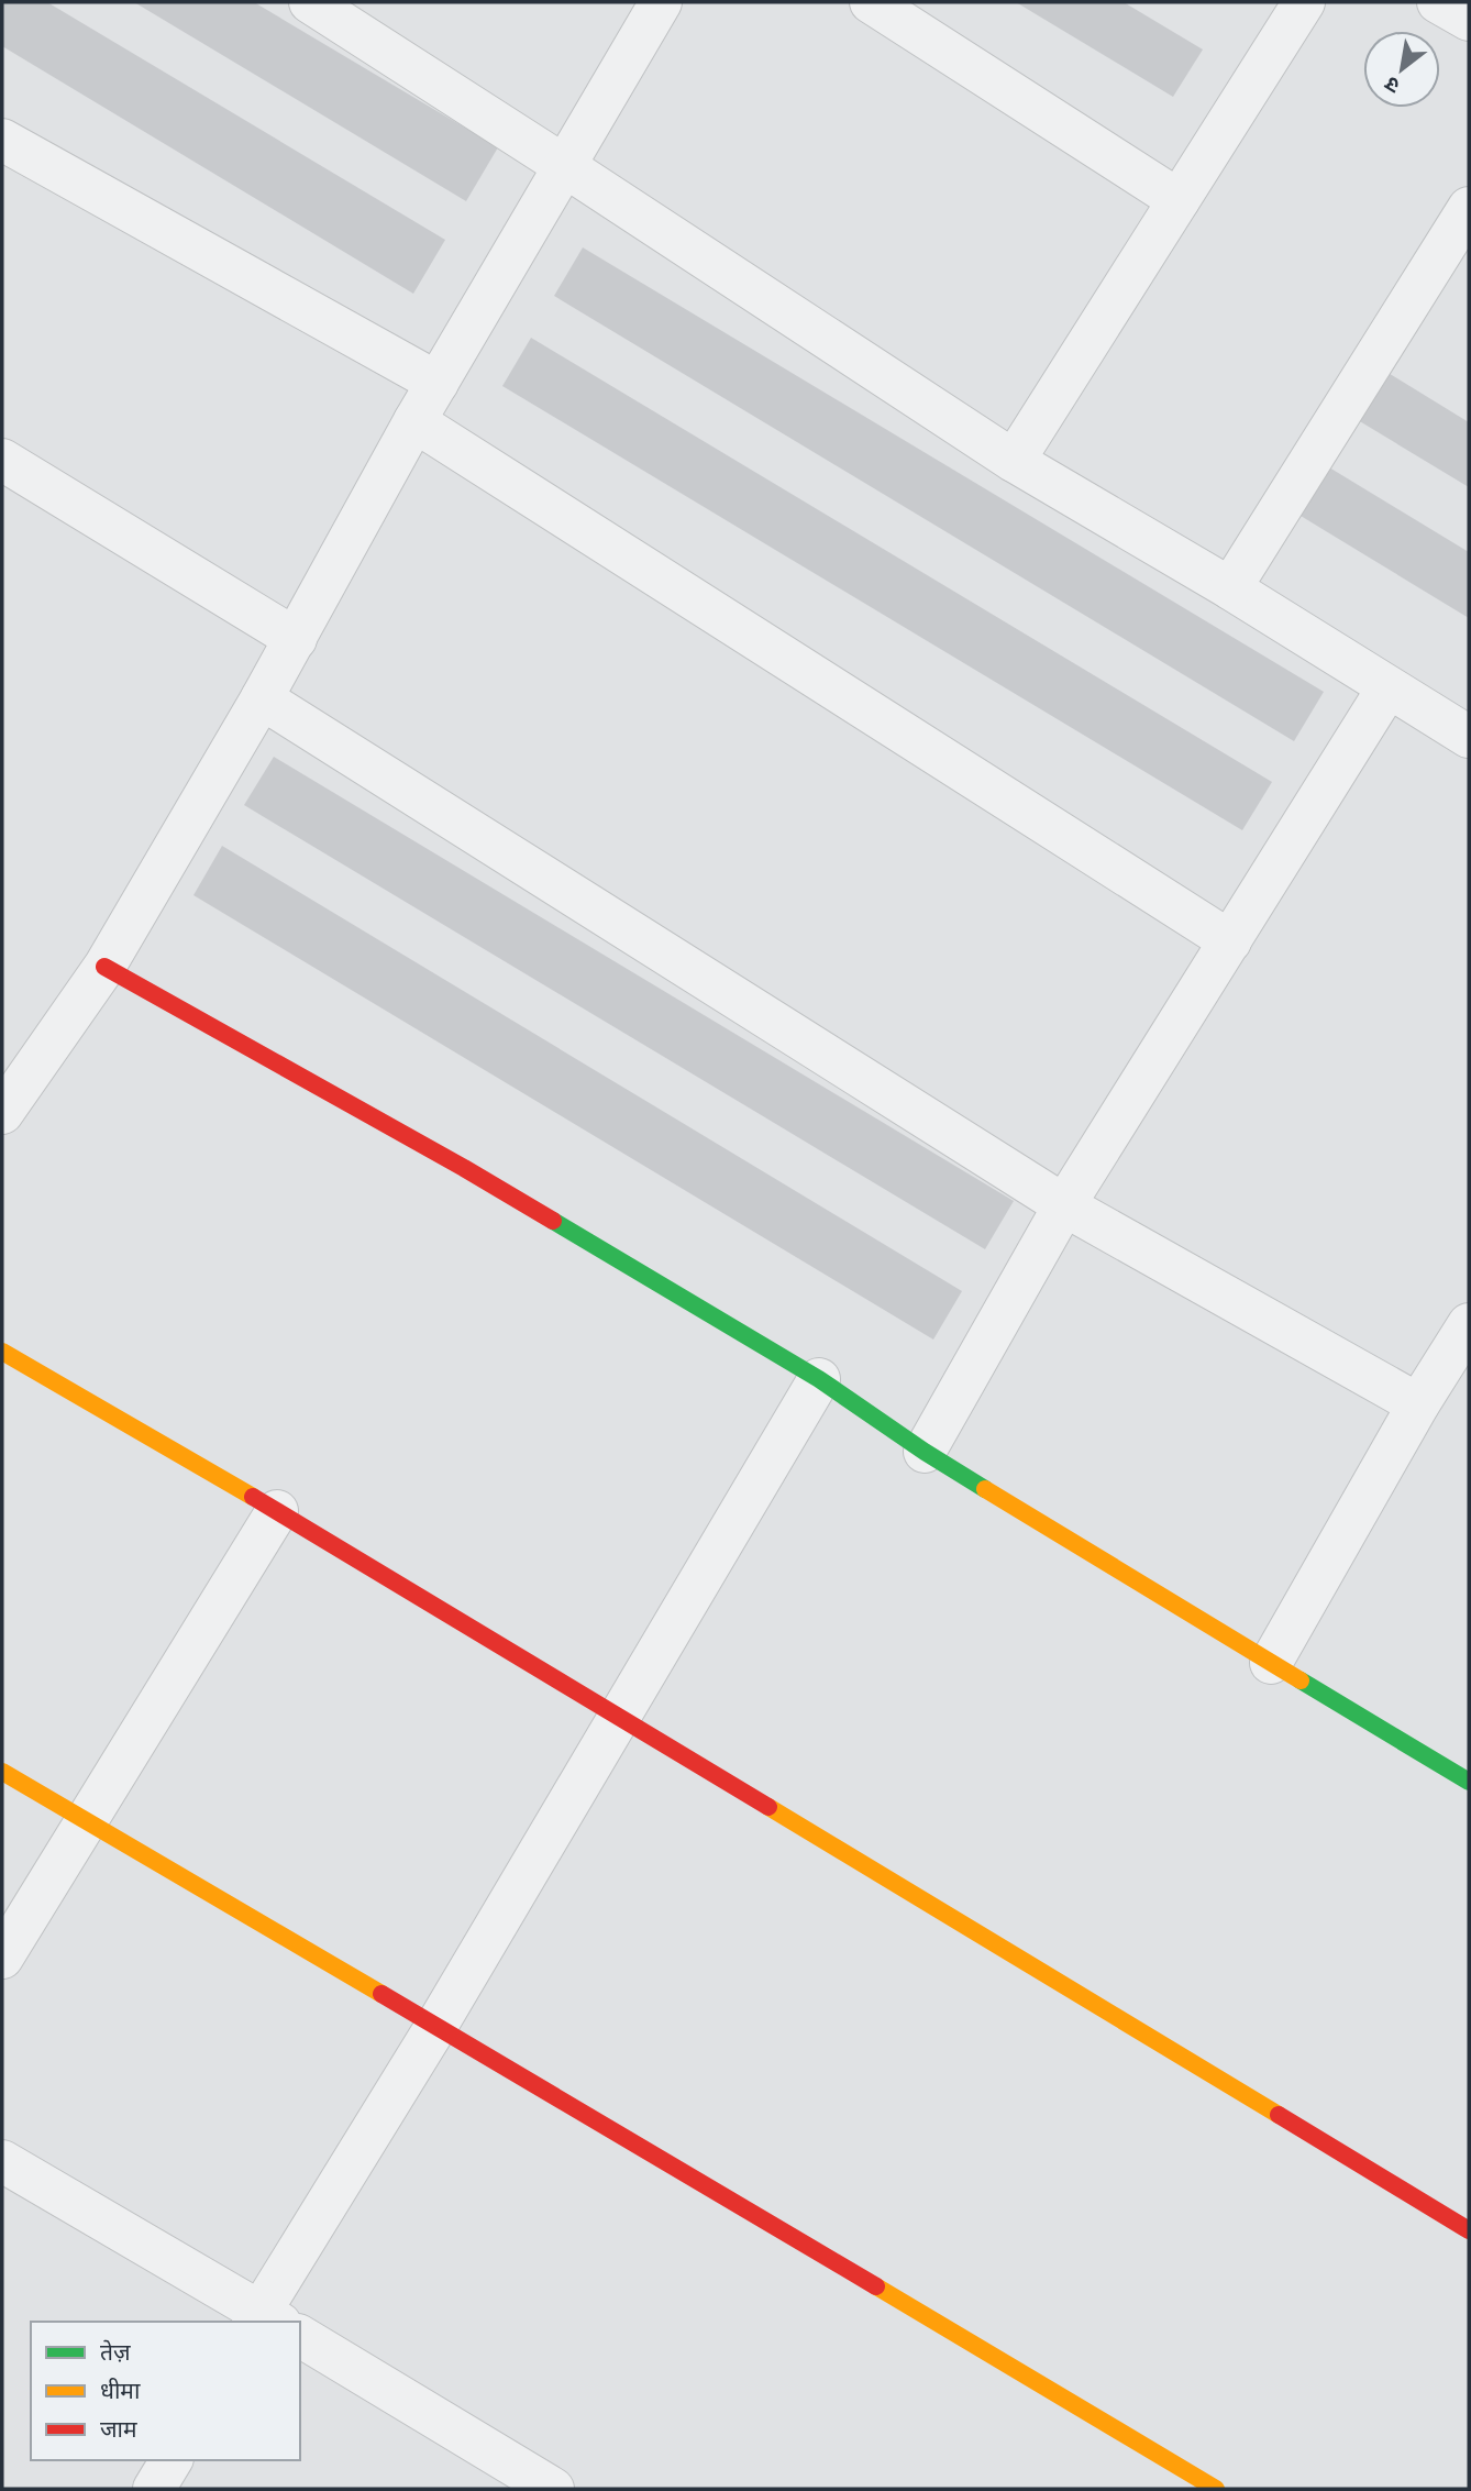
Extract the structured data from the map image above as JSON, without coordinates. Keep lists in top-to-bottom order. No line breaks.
{"legend":["तेज़","धीमा","जाम"],"north":"bottom left"}
